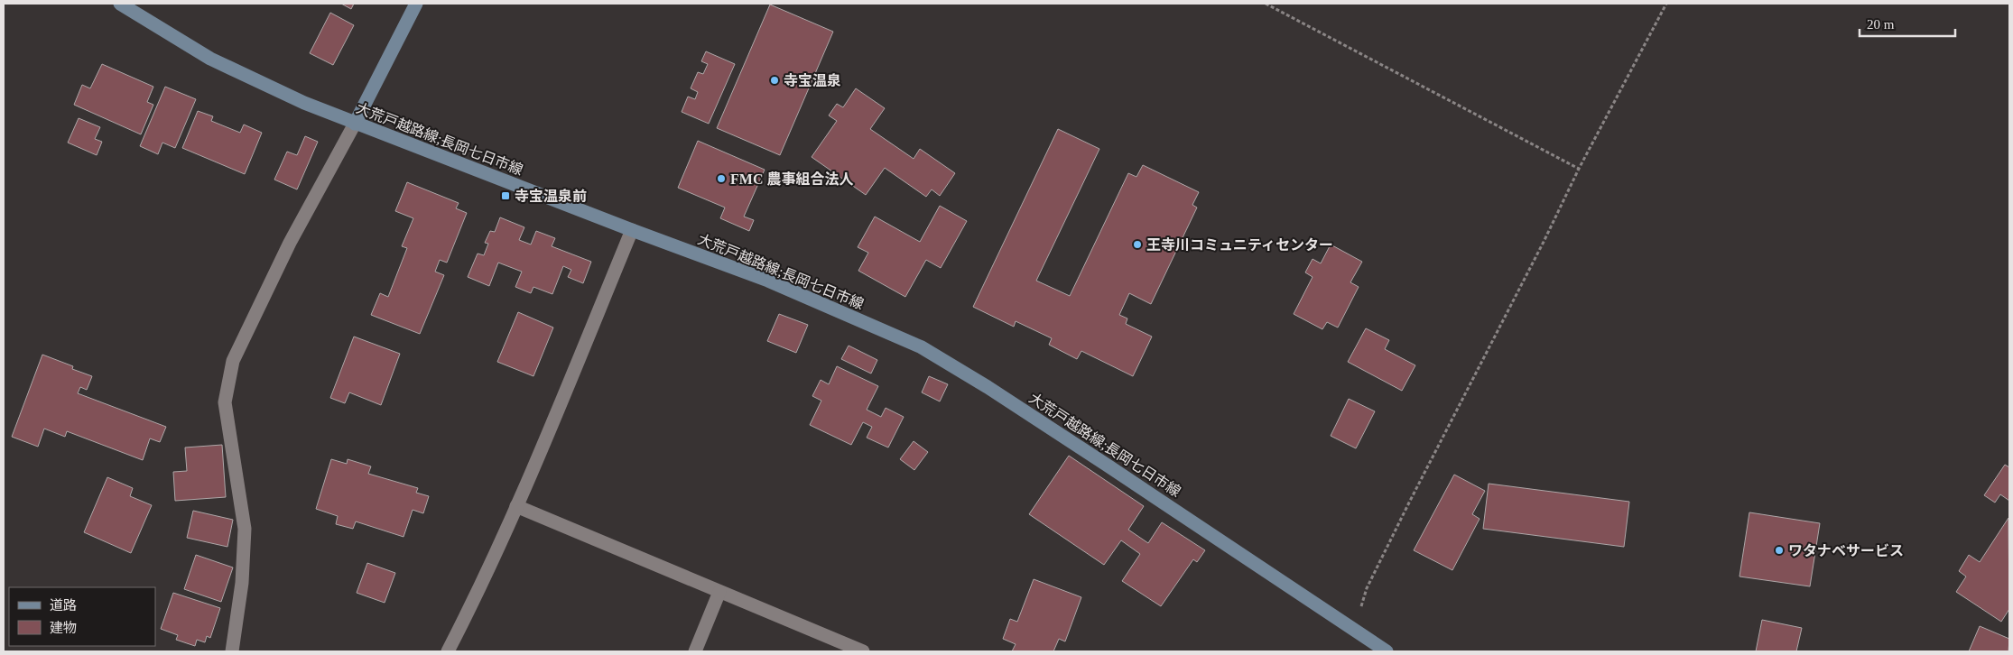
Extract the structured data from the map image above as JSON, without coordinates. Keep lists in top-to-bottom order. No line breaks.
{"streets":{"main road":["大荒戸越路線;長岡七日市線"]},"places":{"other":["寺宝温泉","FMC 農事組合法人","王寺川コミュニティセンター","ワタナベサービス"],"transit":["寺宝温泉前"]},"legend":["道路","建物"],"scale_bar":"20 m"}
